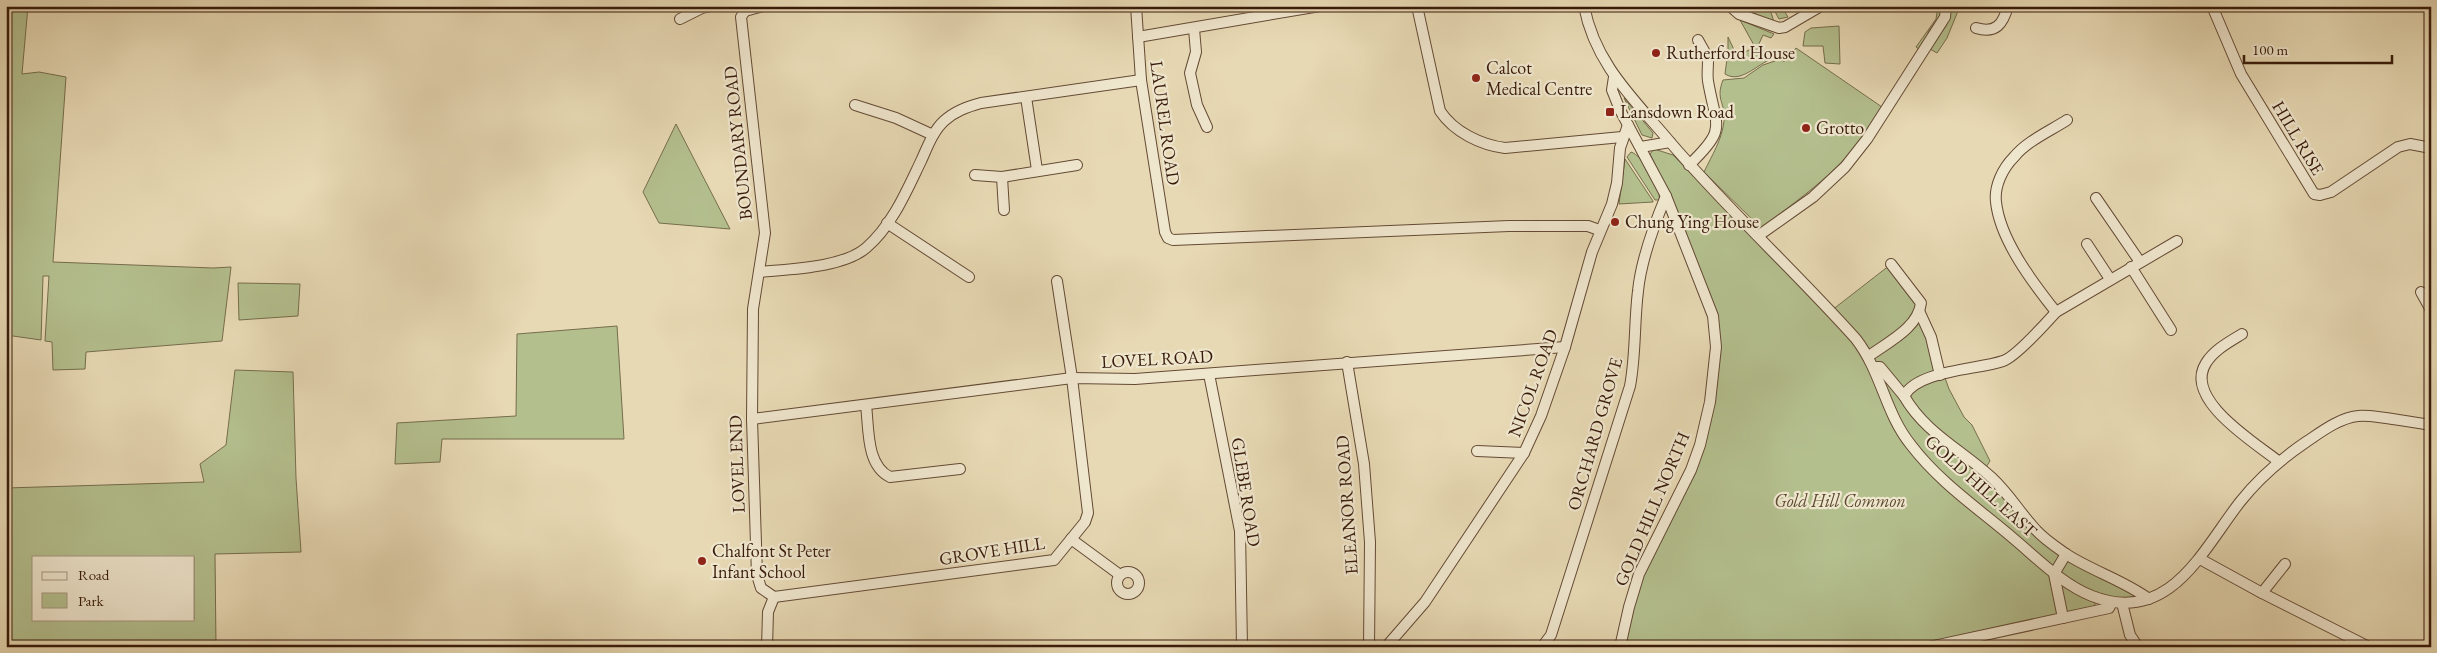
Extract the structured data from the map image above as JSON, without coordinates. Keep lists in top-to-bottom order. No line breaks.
{"streets":{"street":["LAUREL ROAD","HILL RISE","BOUNDARY ROAD","LOVEL ROAD","NICOL ROAD","ORCHARD GROVE","LOVEL END","GOLD HILL EAST","GLEBE ROAD","ELEANOR ROAD","GOLD HILL NORTH","GROVE HILL"]},"crossings":[["LAUREL ROAD","NICOL ROAD"],["BOUNDARY ROAD","LOVEL END"],["LOVEL ROAD","NICOL ROAD"],["LOVEL ROAD","LOVEL END"],["LOVEL ROAD","GLEBE ROAD"],["LOVEL ROAD","ELEANOR ROAD"],["LOVEL ROAD","GROVE HILL"],["NICOL ROAD","GOLD HILL NORTH"],["ORCHARD GROVE","GOLD HILL NORTH"],["LOVEL END","GROVE HILL"],["GOLD HILL EAST","GOLD HILL NORTH"]],"parks":["Gold Hill Common"],"places":{"other":["Rutherford House","Calcot Medical Centre","Grotto","Chung Ying House","Chalfont St Peter Infant School"],"transit":["Lansdown Road"]},"legend":["Road","Park"],"scale_bar":"100 m"}
